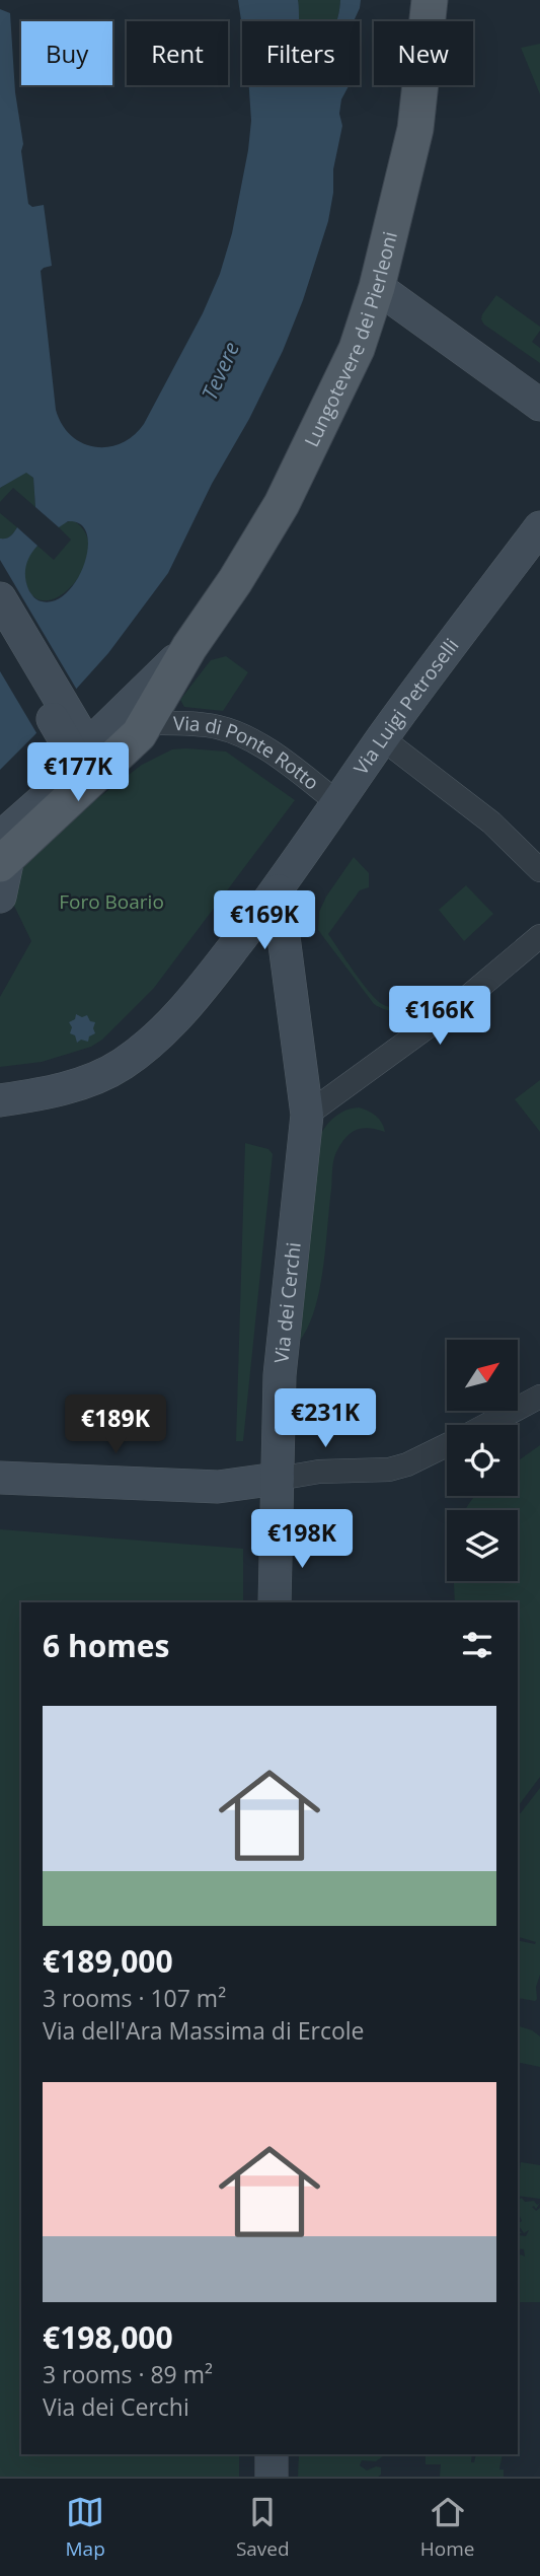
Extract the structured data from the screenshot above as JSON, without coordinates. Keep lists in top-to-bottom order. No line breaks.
{"streets":{"main road":["Lungotevere dei Pierleoni","Via Luigi Petroselli","Via dei Cerchi"],"street":["Via di Ponte Rotto"]},"crossings":[["Lungotevere dei Pierleoni","Via di Ponte Rotto"],["Via Luigi Petroselli","Via di Ponte Rotto"],["Via Luigi Petroselli","Via dei Cerchi"]],"water":["Tevere"],"parks":["Foro Boario"],"north":"top right","page":{"chip":["Buy","Rent","Filters","New"],"price":["€177K","€169K","€166K","€231K","€189K","€198K"],"heading":"6 homes","list":[{"name":"€189,000","note":"3 rooms · 107 m² · Via dell'Ara Massima di Ercole"},{"name":"€198,000","note":"3 rooms · 89 m² · Via dei Cerchi"}],"tabs":["Map","Saved","Home"]}}
